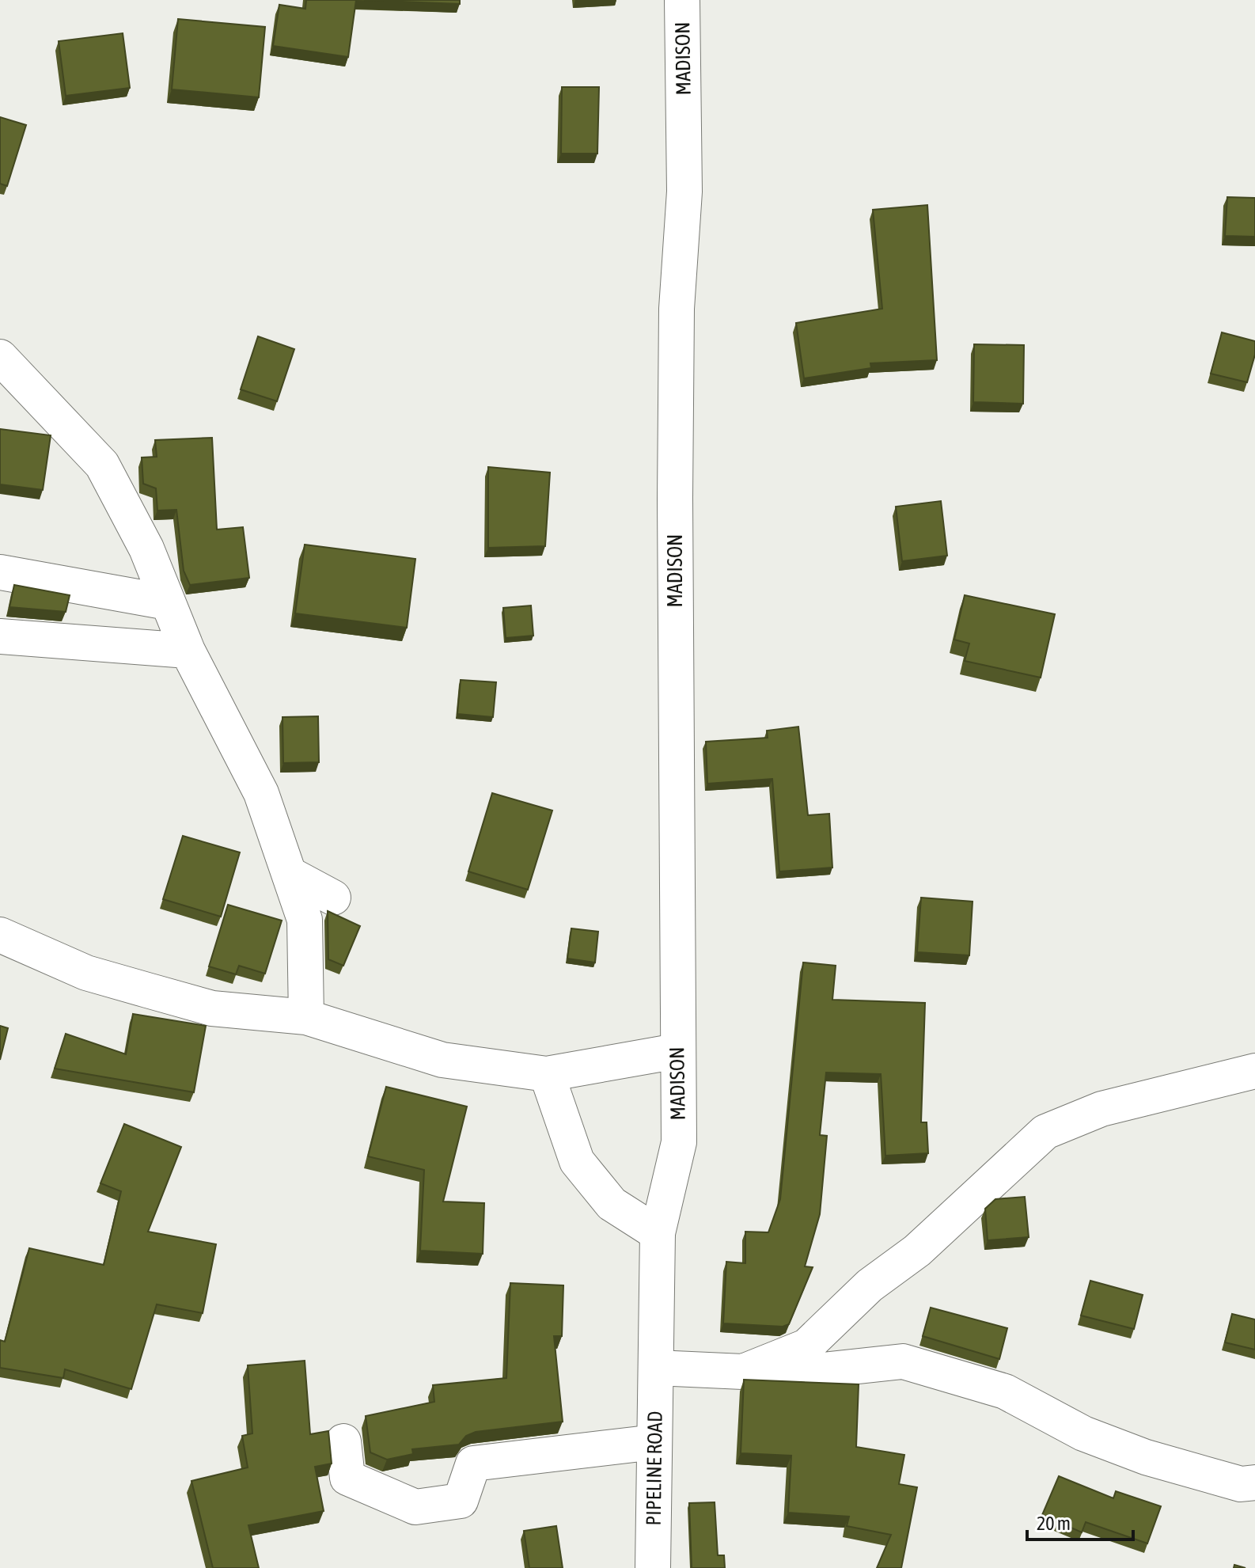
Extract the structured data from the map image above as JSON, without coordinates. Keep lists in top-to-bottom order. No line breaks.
{"streets":{"street":["MADISON","PIPELINE ROAD"]},"crossings":[["MADISON","PIPELINE ROAD"]],"scale_bar":"20 m"}
